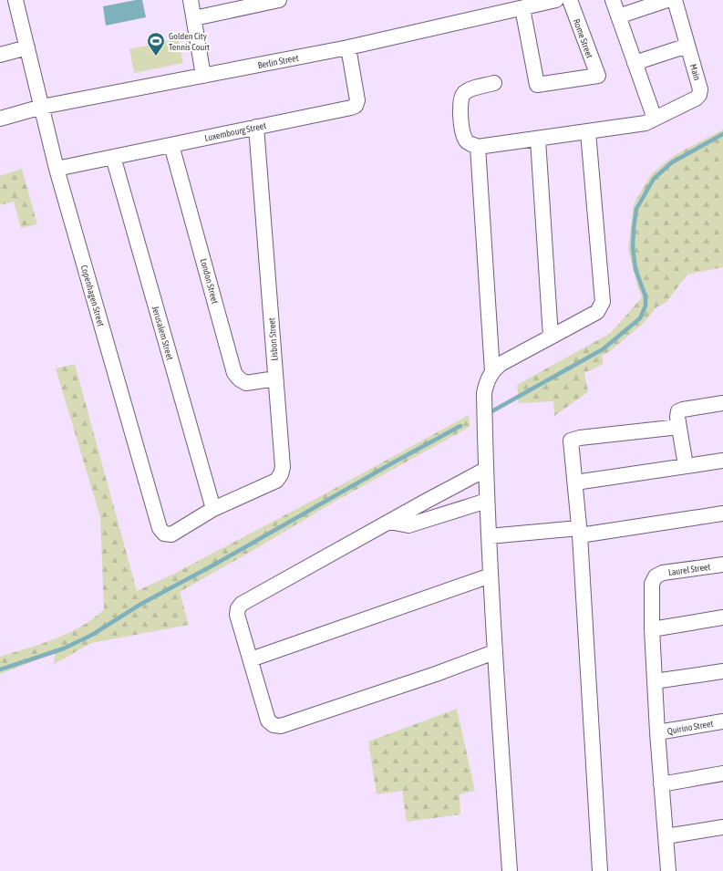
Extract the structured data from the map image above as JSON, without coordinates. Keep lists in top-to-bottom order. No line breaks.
{"streets":{"street":["Rome Street","Berlin Street","Main","Luxembourg Street","London Street","Copenhagen Street","Jerusalem Street","Lisbon Street","Laurel Street","Quirino Street"]},"crossings":[["Rome Street","Berlin Street"],["Berlin Street","Luxembourg Street"],["Berlin Street","Copenhagen Street"],["Luxembourg Street","London Street"],["Luxembourg Street","Copenhagen Street"],["Luxembourg Street","Jerusalem Street"],["Luxembourg Street","Lisbon Street"],["London Street","Lisbon Street"],["Copenhagen Street","Jerusalem Street"],["Copenhagen Street","Lisbon Street"],["Jerusalem Street","Lisbon Street"]],"places":{"sports":["Golden City Tennis Court"]}}
